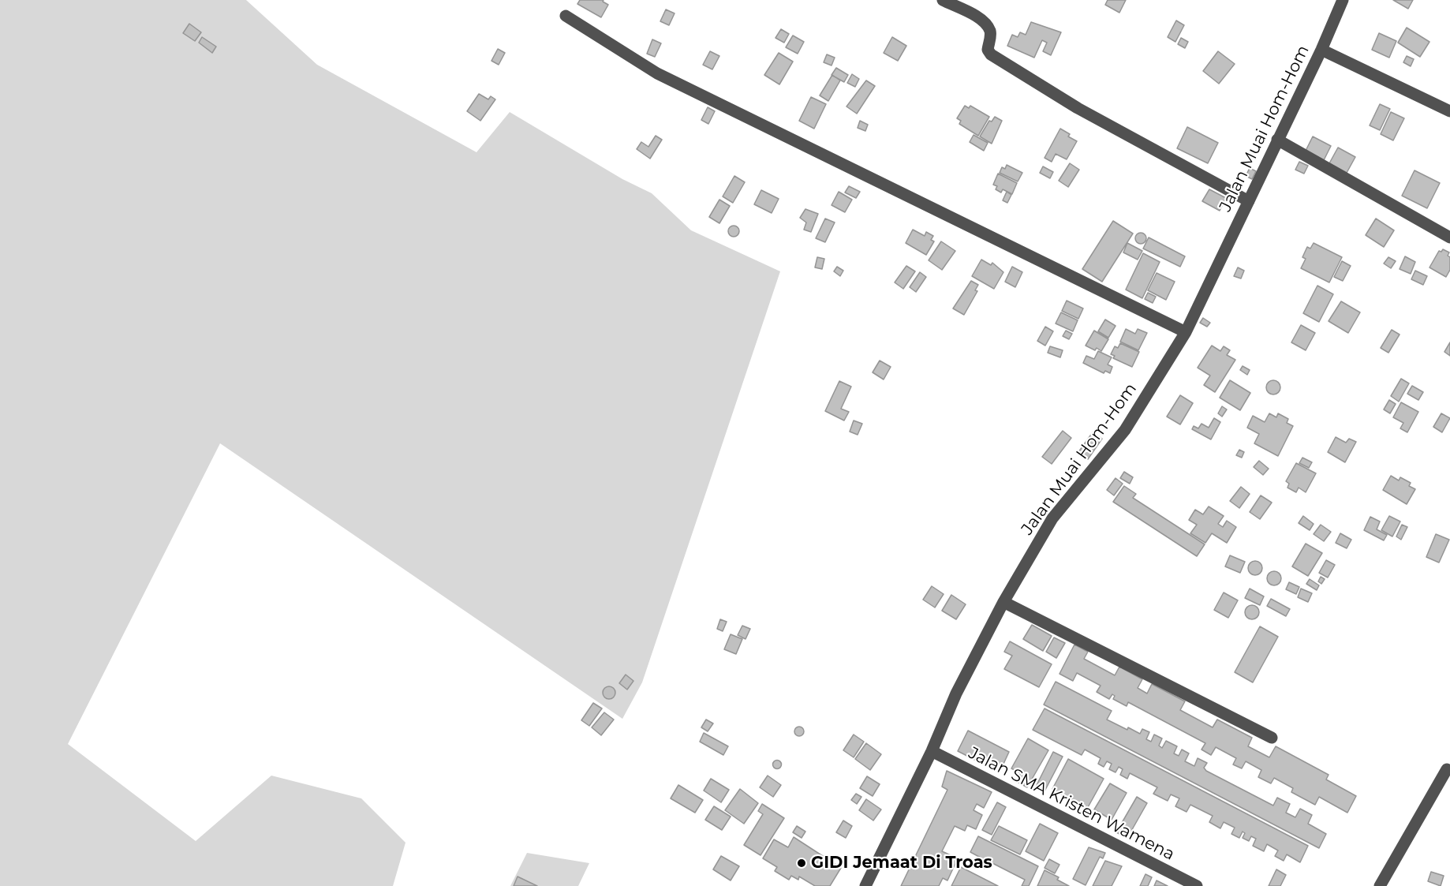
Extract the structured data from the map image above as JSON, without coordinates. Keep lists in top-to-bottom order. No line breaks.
{"streets":{"street":["Jalan Muai Hom-Hom","Jalan SMA Kristen Wamena"]},"crossings":[["Jalan Muai Hom-Hom","Jalan SMA Kristen Wamena"]],"places":["GIDI Jemaat Di Troas"]}
